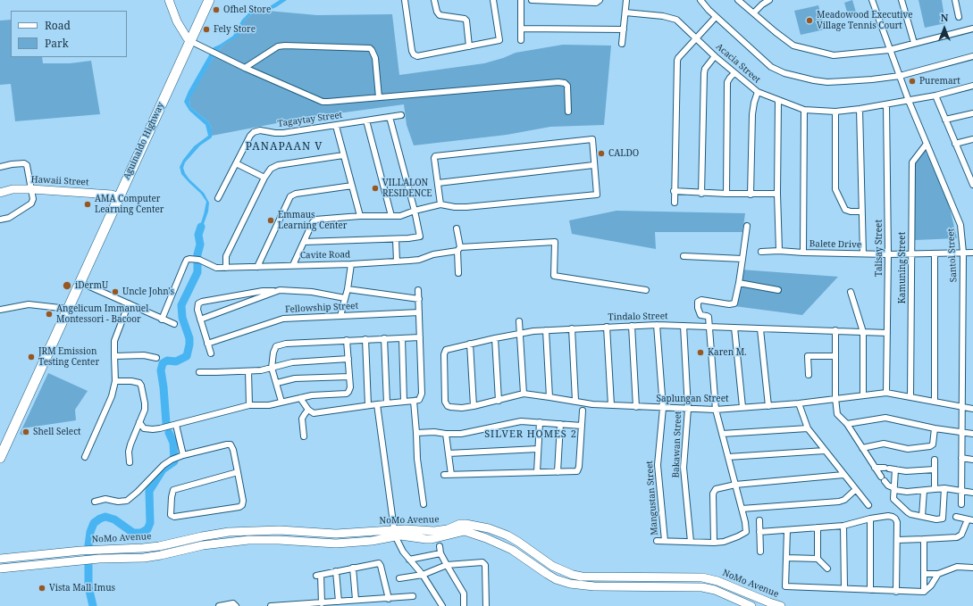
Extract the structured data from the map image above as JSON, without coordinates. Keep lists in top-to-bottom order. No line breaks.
{"streets":{"highway":["Aguinaldo Highway"],"main road":["Hawaii Street","NoMo Avenue"],"street":["Acacia Street","Tagaytay Street","Balete Drive","Talisay Street","Cavite Road","Santol Street","Kamuning Street","Fellowship Street","Tindalo Street","Saplungan Street","Bakawan Street","Mangustan Street"]},"crossings":[["Acacia Street","Talisay Street"],["Acacia Street","Santol Street"],["Aguinaldo Highway","Hawaii Street"],["Balete Drive","Talisay Street"],["Balete Drive","Santol Street"],["Balete Drive","Kamuning Street"],["Talisay Street","Tindalo Street"],["Talisay Street","Saplungan Street"],["Santol Street","Kamuning Street"],["Santol Street","Saplungan Street"],["Kamuning Street","Saplungan Street"],["Tindalo Street","Saplungan Street"],["Tindalo Street","Bakawan Street"],["Tindalo Street","Mangustan Street"],["Saplungan Street","Bakawan Street"],["Saplungan Street","Mangustan Street"]],"districts":["PANAPAAN V","SILVER HOMES 2"],"places":["Ofhel Store","Meadowood Executive Village Tennis Court","Fely Store","Puremart","CALDO","VILLALON RESIDENCE","AMA Computer Learning Center","Emmaus Learning Center","iDermU","Uncle John's","Angelicum Immanuel Montessori - Bacoor","Karen M.","JRM Emission Testing Center","Shell Select","Vista Mall Imus"],"legend":["Road","Park"],"north":"top"}
